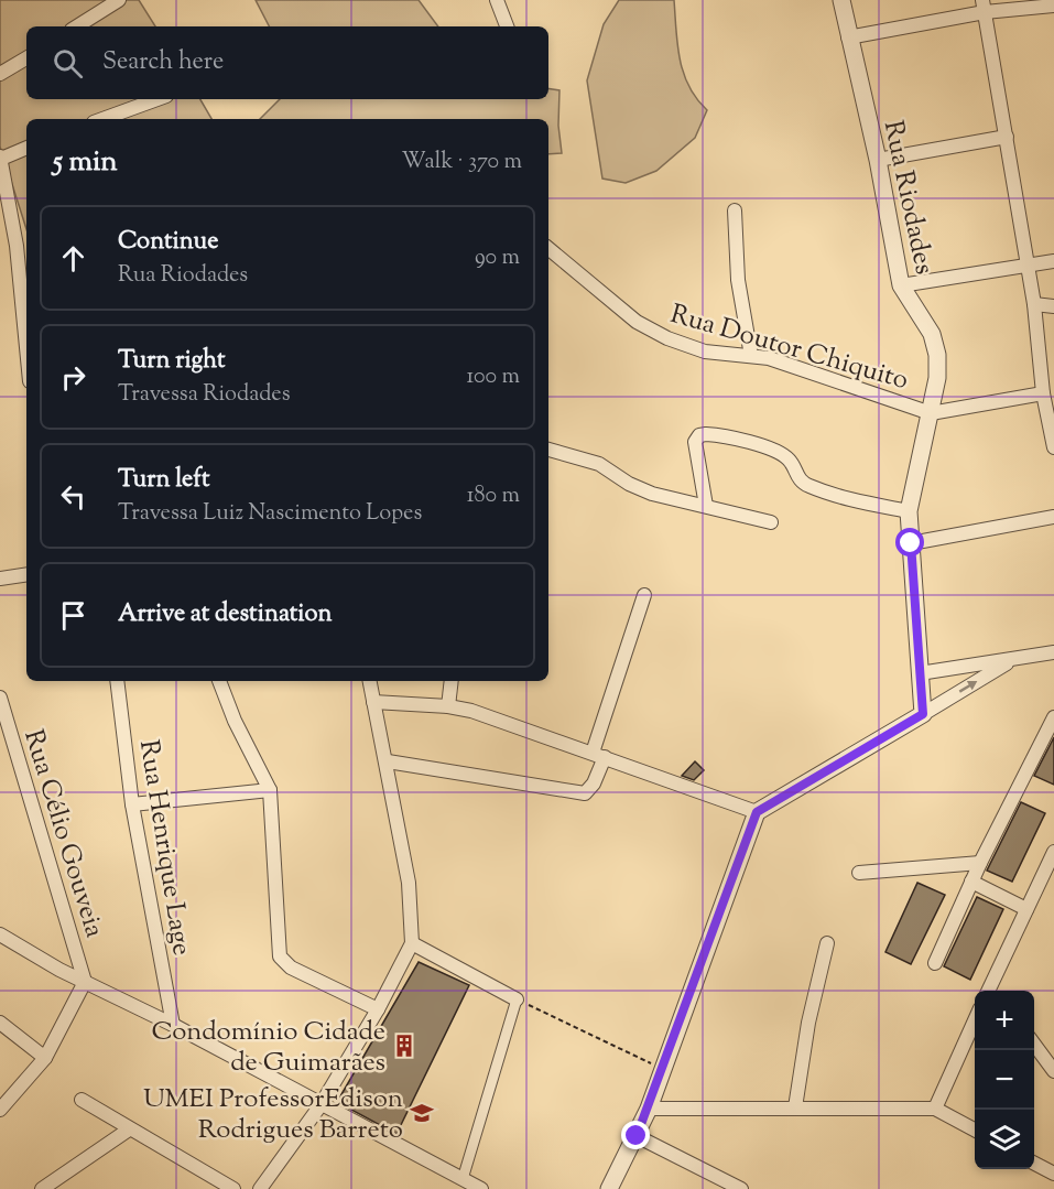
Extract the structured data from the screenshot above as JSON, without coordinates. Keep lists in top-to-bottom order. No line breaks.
{"streets":{"street":["Rua Riodades","Rua Doutor Chiquito","Rua Célio Gouveia","Rua Henrique Lage"]},"crossings":[["Rua Riodades","Rua Doutor Chiquito"]],"places":{"building":["Condomínio Cidade de Guimarães"],"school or university":["UMEI ProfessorEdison Rodrigues Barreto"]},"page":{"search":"Search here","heading":["5 min","Walk · 370 m"],"list":[["Continue","Rua Riodades","90 m"],["Turn right","Travessa Riodades","100 m"],["Turn left","Travessa Luiz Nascimento Lopes","180 m"],"Arrive at destination"],"map_buttons":["+","−"]}}
